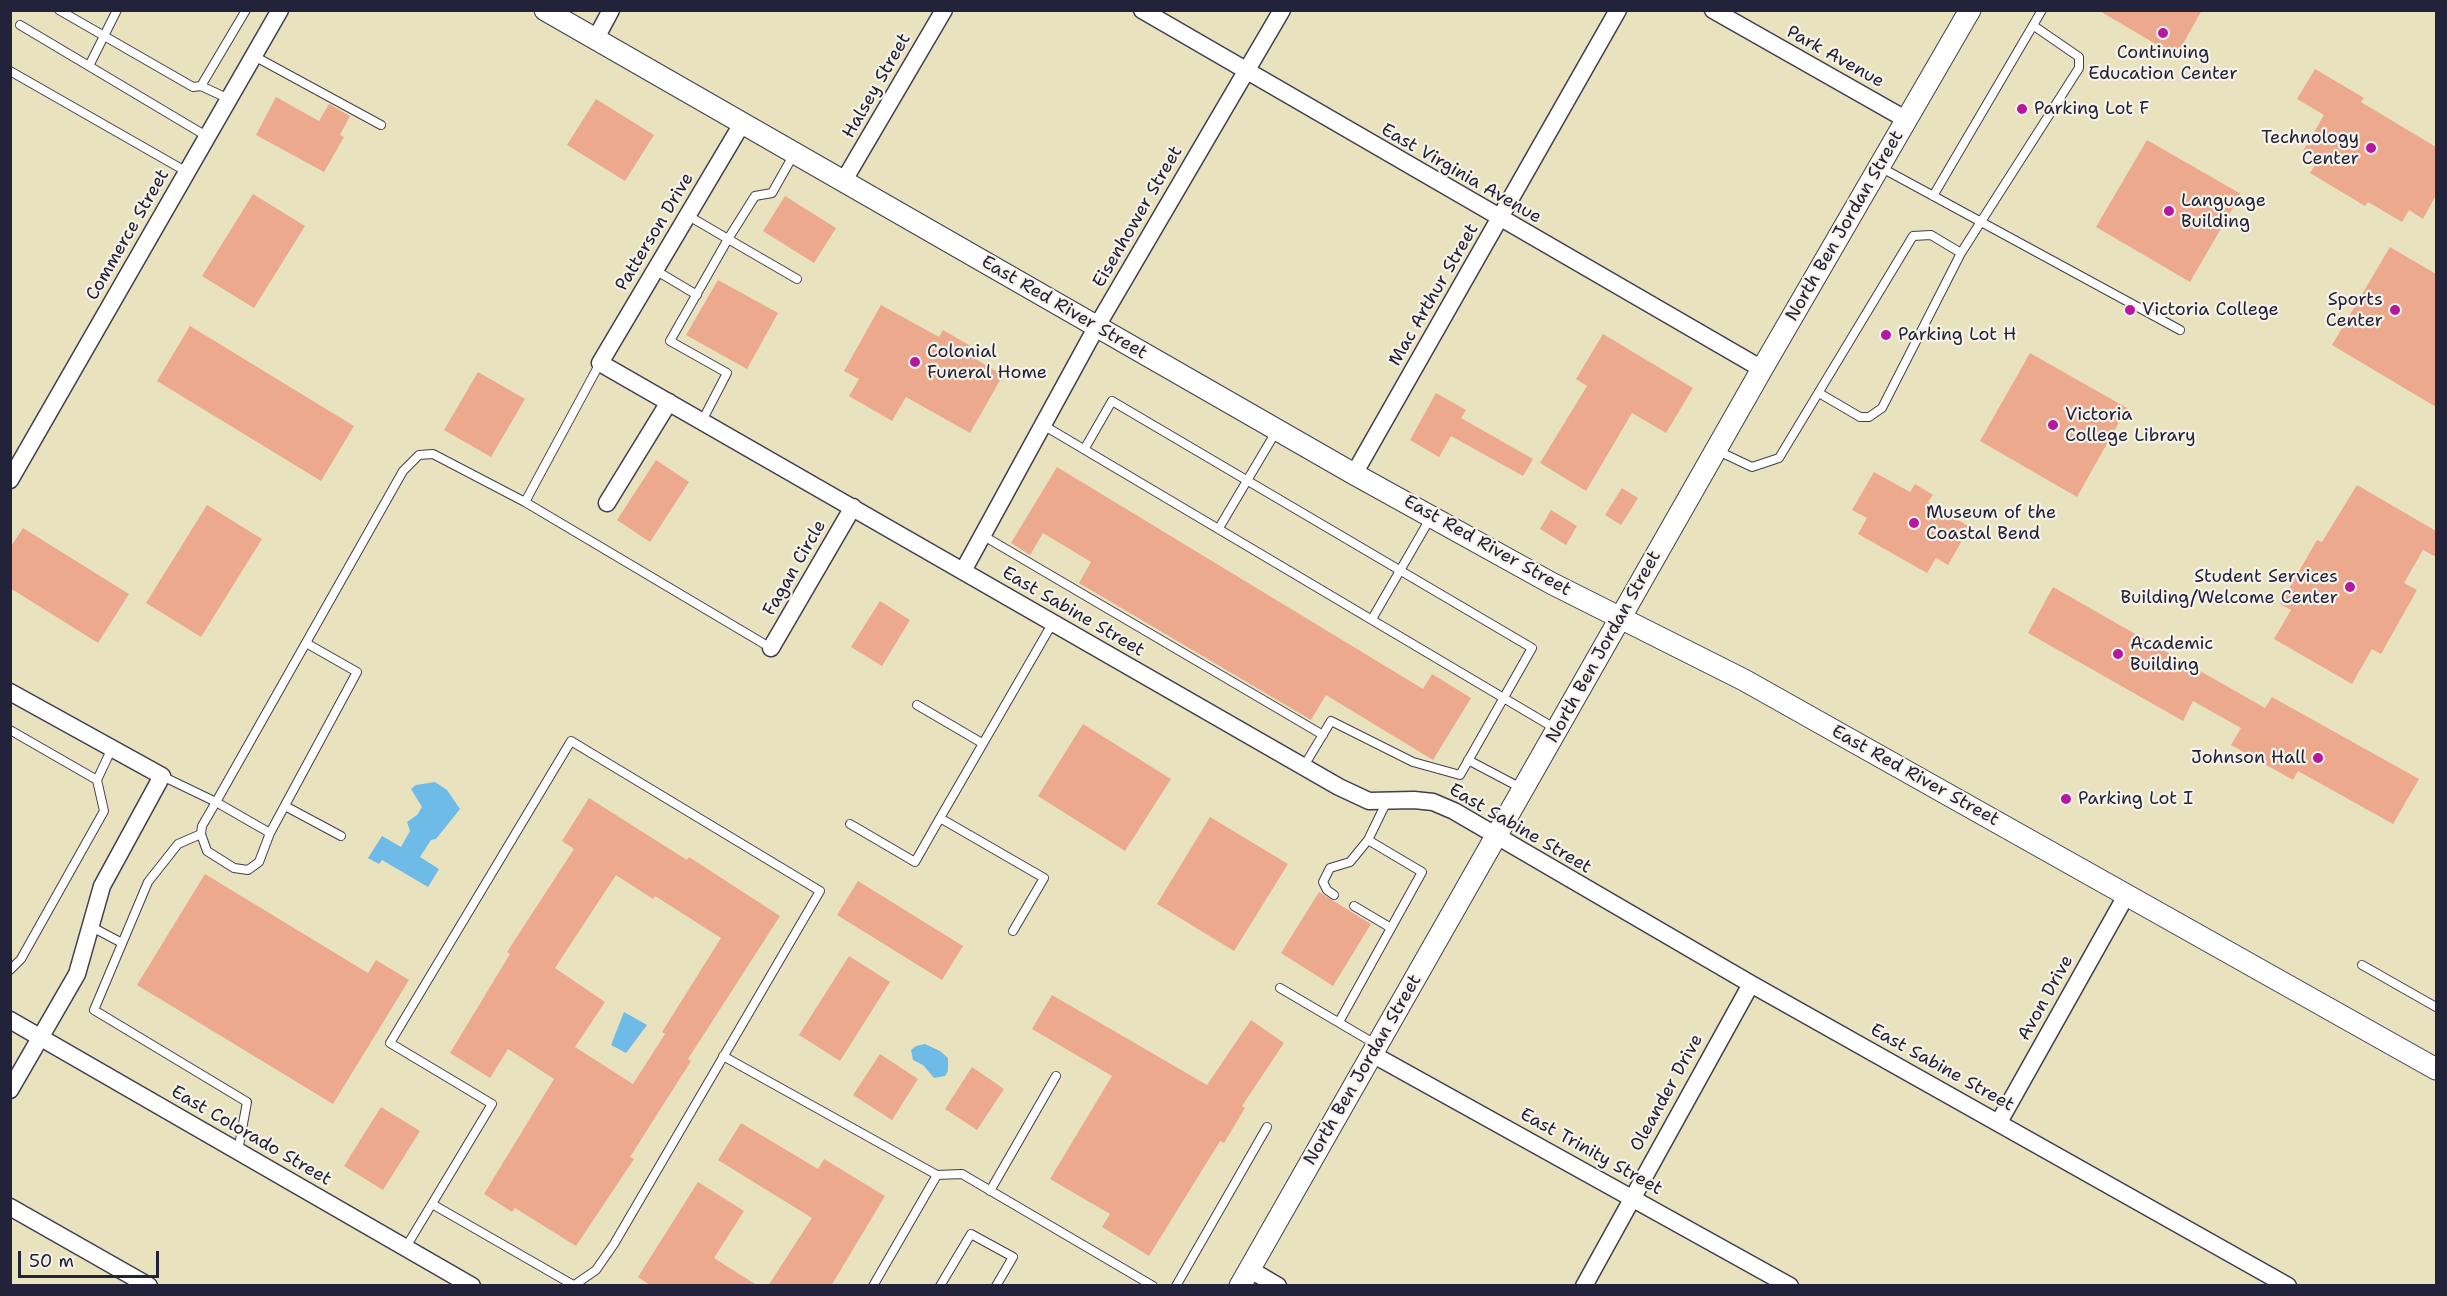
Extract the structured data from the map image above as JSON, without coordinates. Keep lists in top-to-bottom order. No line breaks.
{"streets":{"street":["Park Avenue","Halsey Street","East Virginia Avenue","Eisenhower Street","North Ben Jordan Street","Patterson Drive","Commerce Street","Mac Arthur Street","East Red River Street","Fagan Circle","East Sabine Street","Avon Drive","Oleander Drive","East Colorado Street","East Trinity Street"]},"crossings":[["Park Avenue","North Ben Jordan Street"],["Halsey Street","East Red River Street"],["East Virginia Avenue","Eisenhower Street"],["East Virginia Avenue","North Ben Jordan Street"],["East Virginia Avenue","Mac Arthur Street"],["Eisenhower Street","East Red River Street"],["Eisenhower Street","East Sabine Street"],["North Ben Jordan Street","East Red River Street"],["North Ben Jordan Street","East Sabine Street"],["North Ben Jordan Street","East Trinity Street"],["Patterson Drive","East Red River Street"],["Patterson Drive","East Sabine Street"],["Mac Arthur Street","East Red River Street"],["East Red River Street","Avon Drive"],["Fagan Circle","East Sabine Street"],["East Sabine Street","Avon Drive"],["East Sabine Street","Oleander Drive"],["Oleander Drive","East Trinity Street"]],"places":["Continuing Education Center","Parking Lot F","Technology Center","Language Building","Victoria College","Sports Center","Parking Lot H","Colonial Funeral Home","Victoria College Library","Museum of the Coastal Bend","Student Services Building/Welcome Center","Academic Building","Johnson Hall","Parking Lot I"],"scale_bar":"50 m"}
